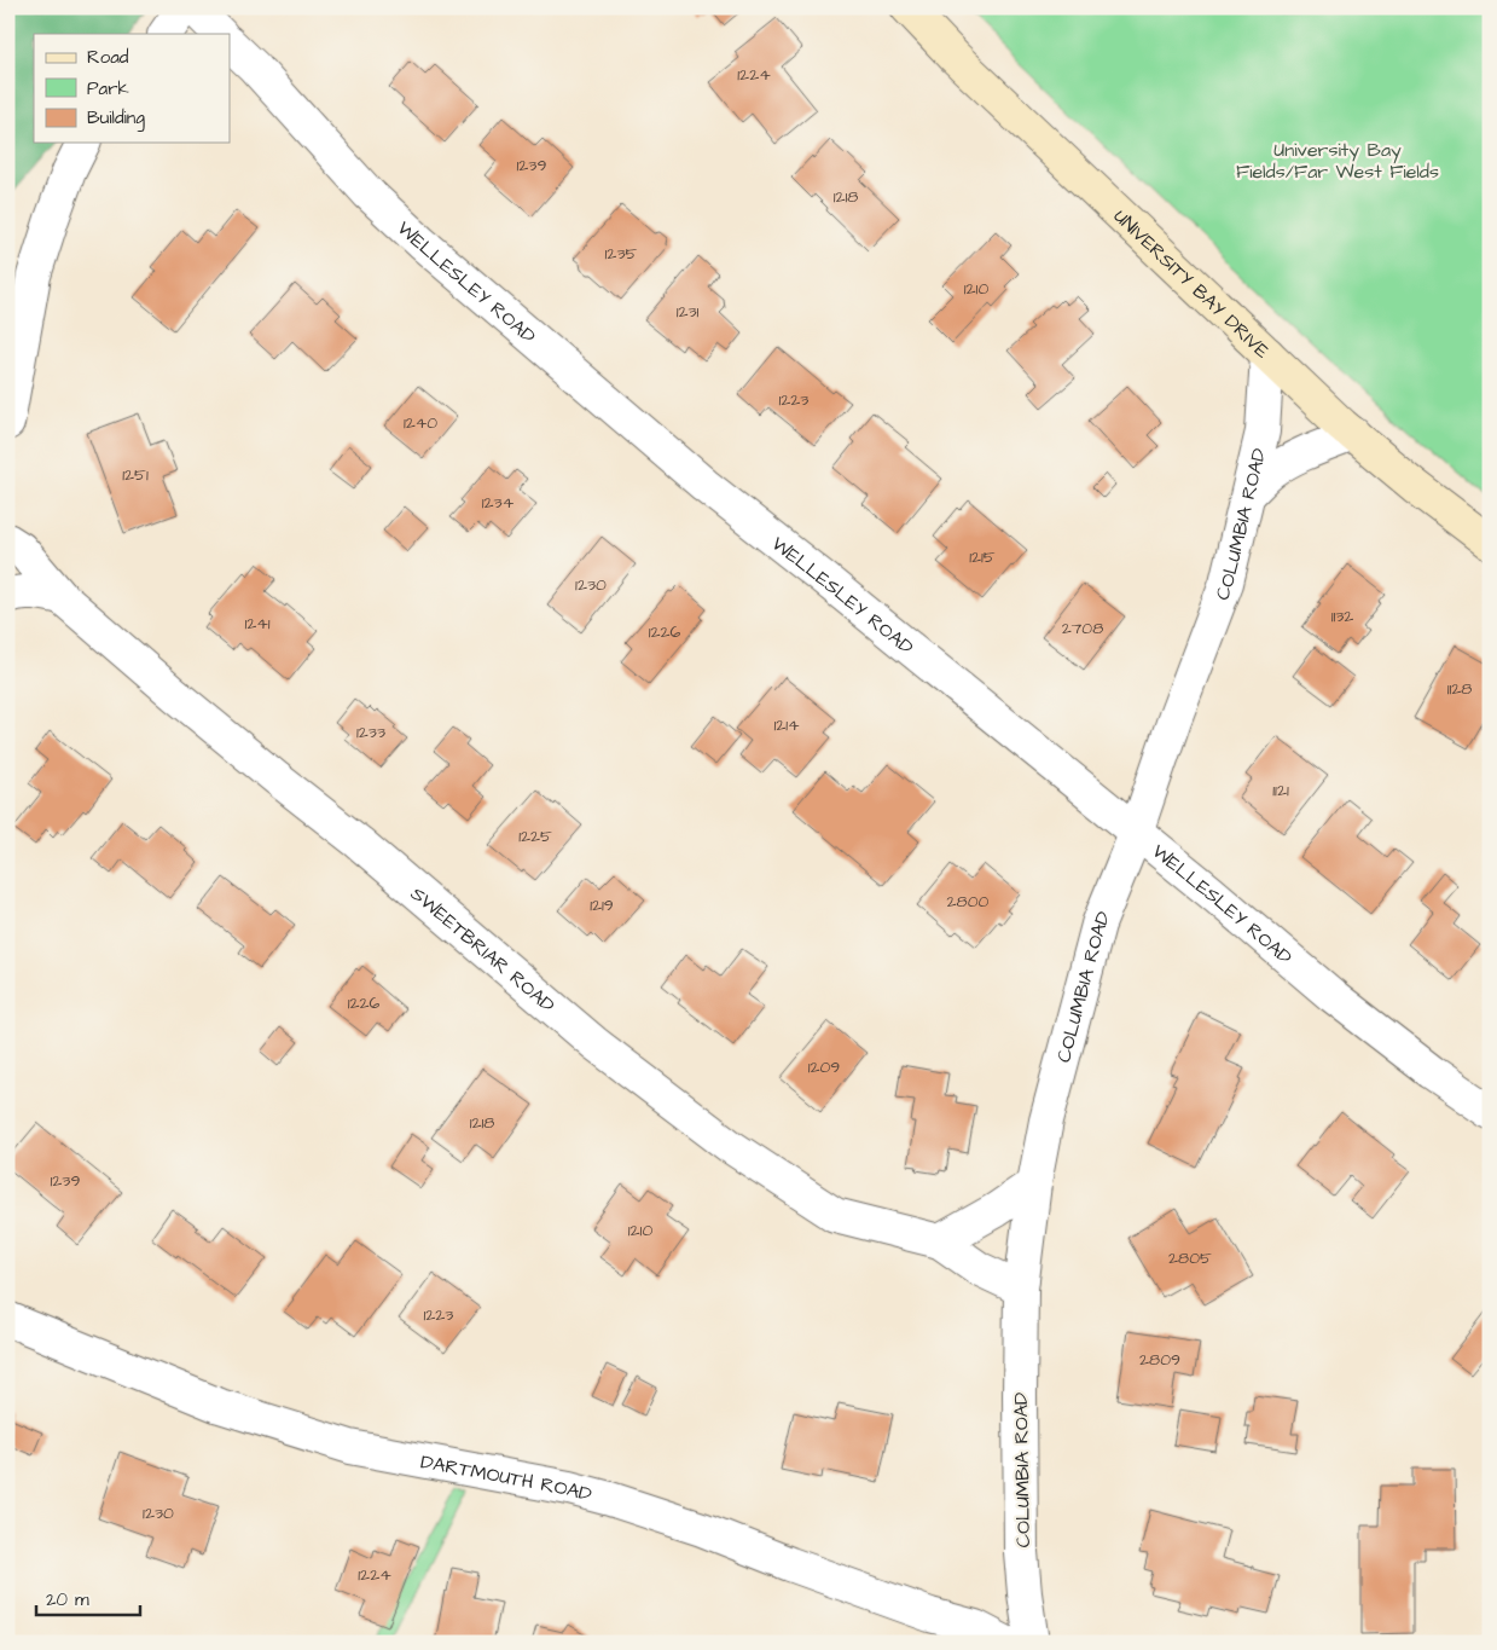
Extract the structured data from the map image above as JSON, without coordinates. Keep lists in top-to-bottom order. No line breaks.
{"streets":{"street":["WELLESLEY ROAD","UNIVERSITY BAY DRIVE","COLUMBIA ROAD","SWEETBRIAR ROAD","DARTMOUTH ROAD"]},"crossings":[["WELLESLEY ROAD","COLUMBIA ROAD"],["UNIVERSITY BAY DRIVE","COLUMBIA ROAD"],["COLUMBIA ROAD","SWEETBRIAR ROAD"]],"parks":["University Bay Fields/Far West Fields"],"house_numbers":["1224","1239","1218","1235","1210","1231","1223","1240","1251","1234","1215","1230","1132","1241","2708","1226","1128","1214","1233","1121","1225","2800","1219","1226","1209","1218","1239","1210","2805","1223","2809","1230","1224"],"legend":["Road","Park","Building"],"scale_bar":"20 m"}
